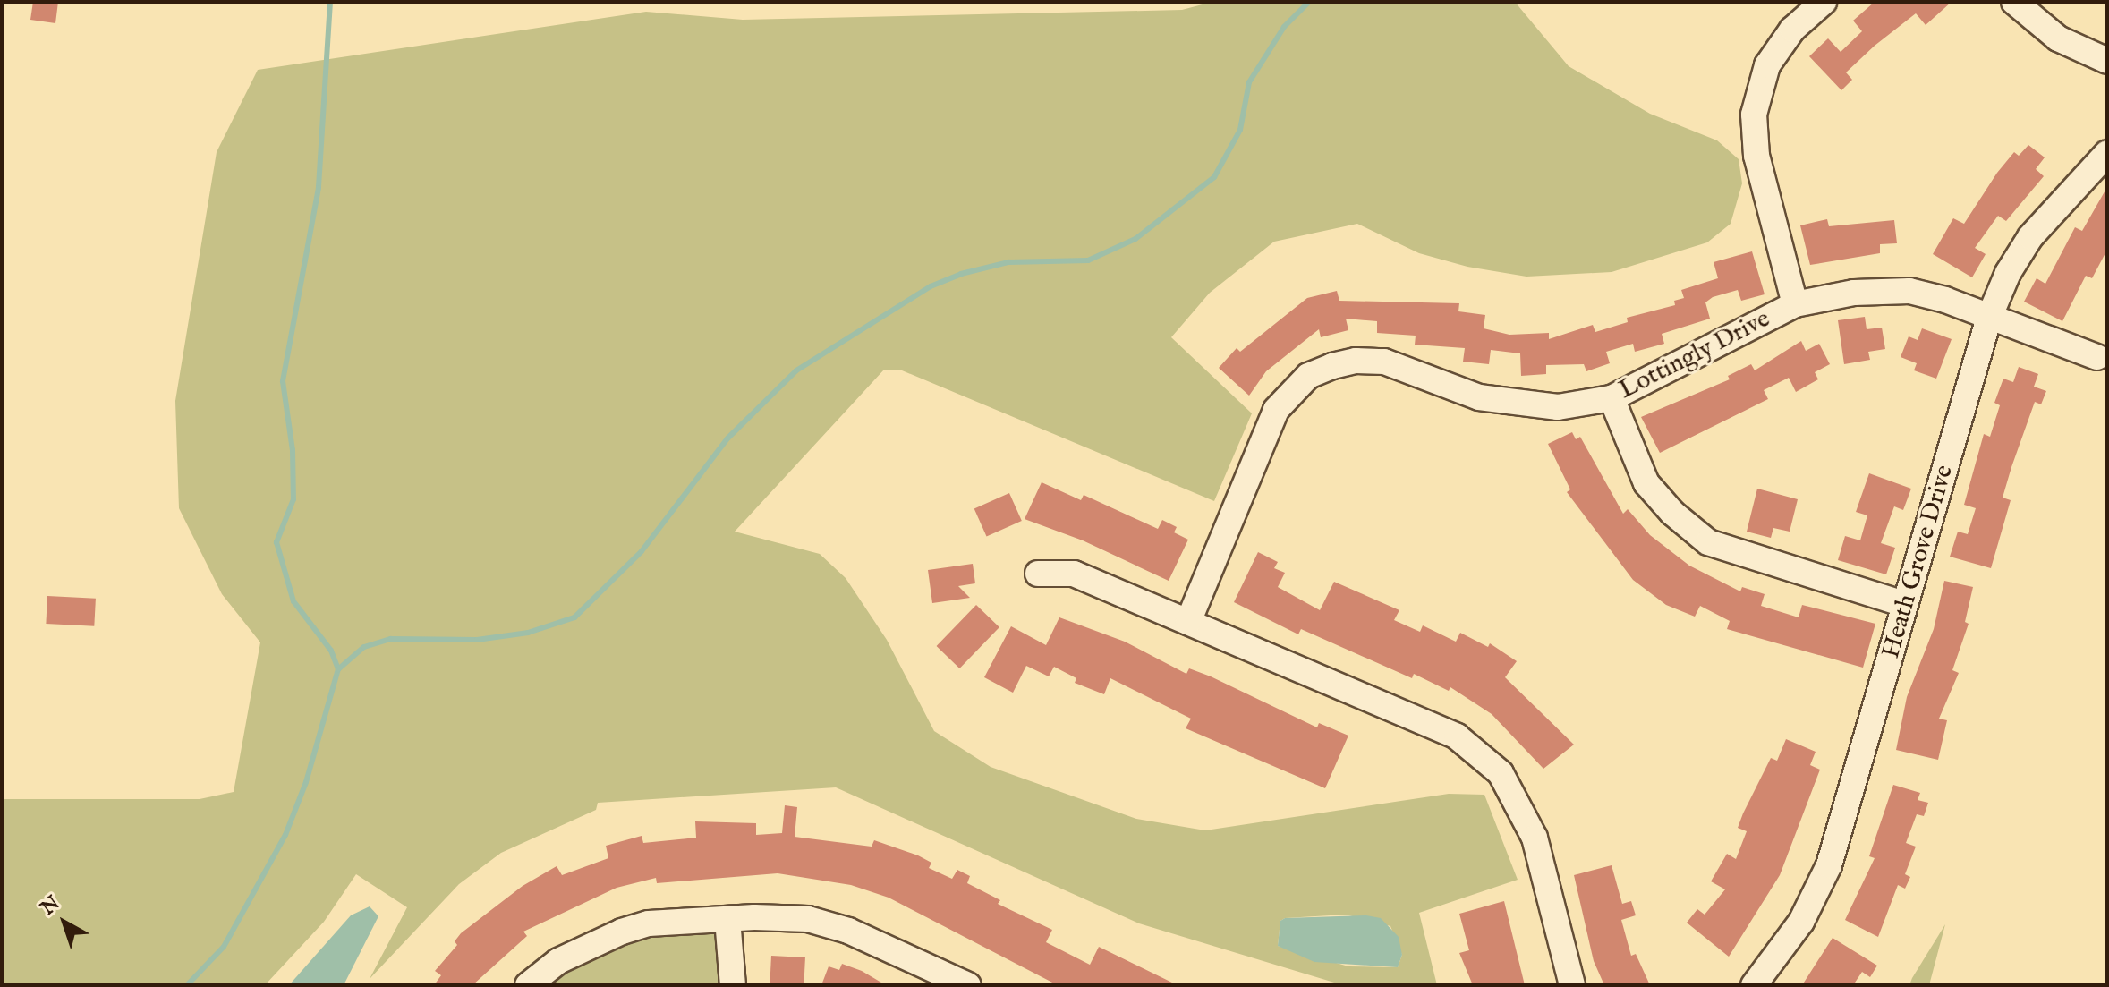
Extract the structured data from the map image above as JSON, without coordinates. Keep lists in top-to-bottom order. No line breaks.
{"streets":{"street":["Lottingly Drive","Heath Grove Drive"]},"crossings":[["Lottingly Drive","Heath Grove Drive"]],"north":"top left"}
